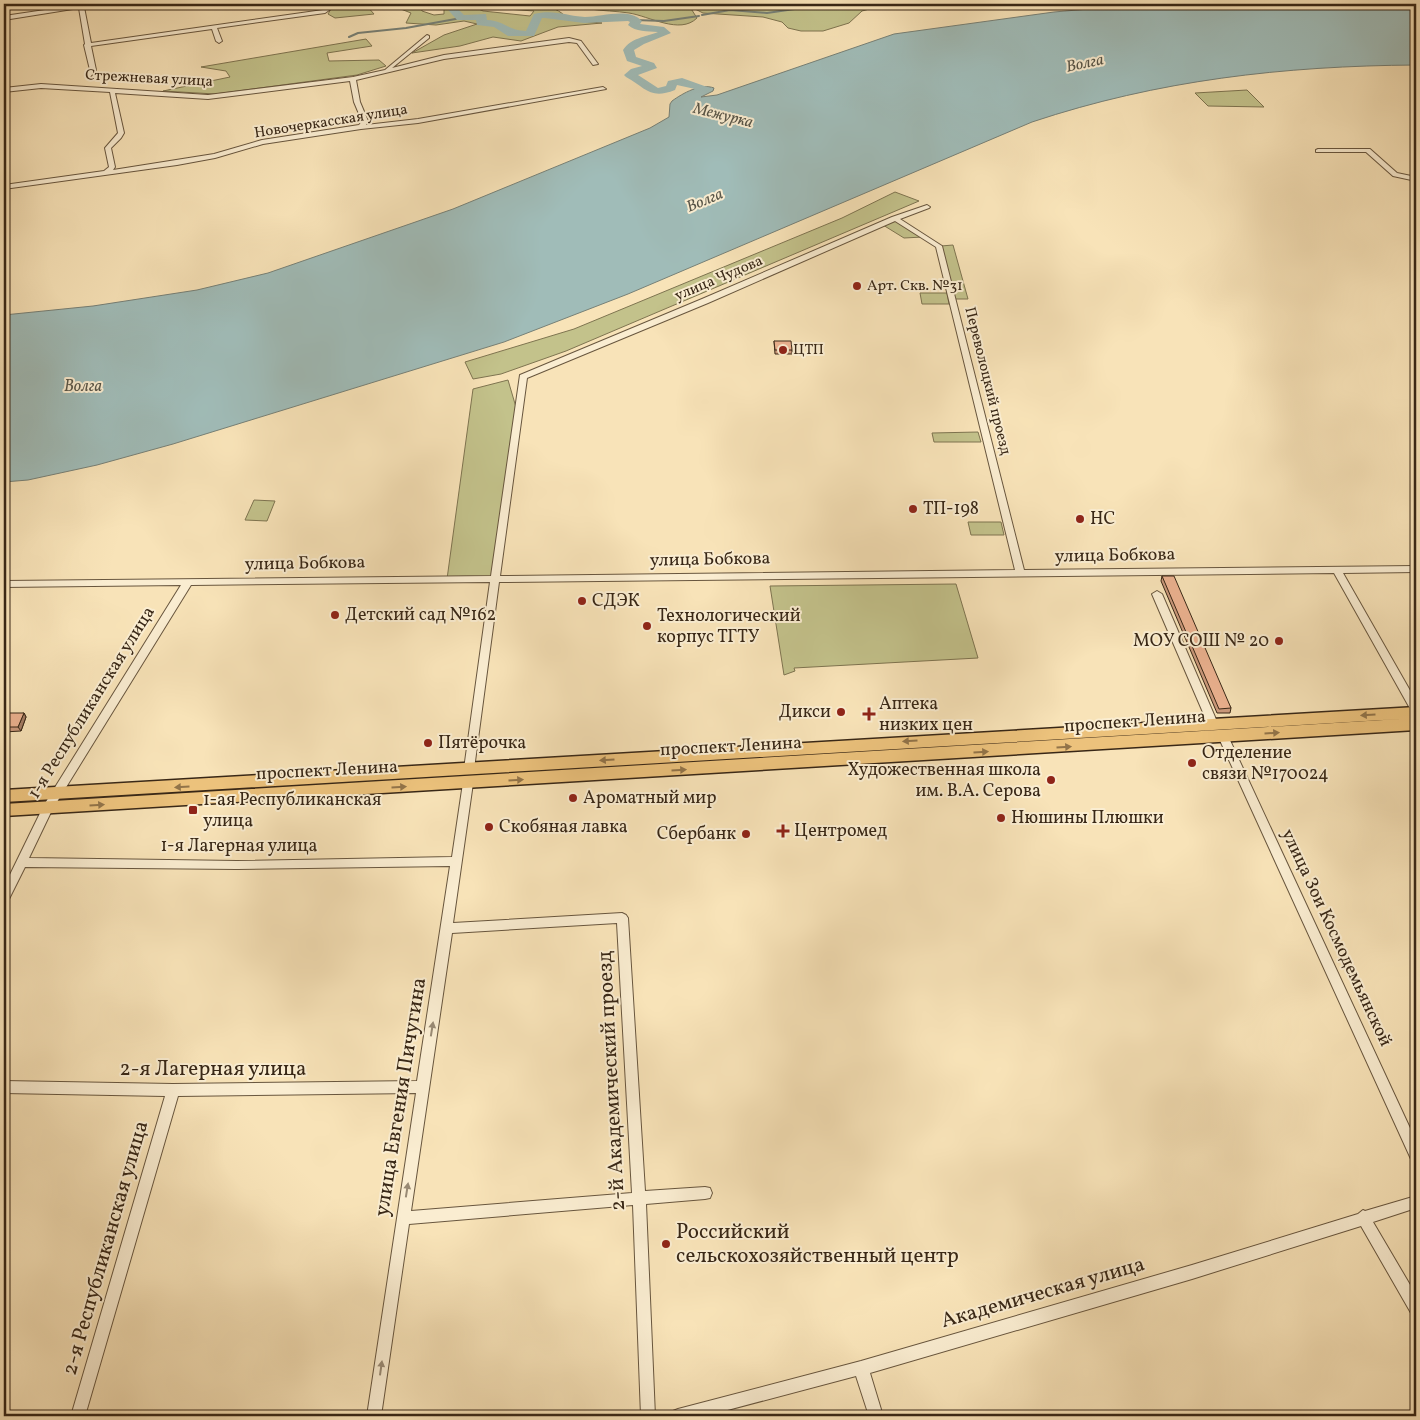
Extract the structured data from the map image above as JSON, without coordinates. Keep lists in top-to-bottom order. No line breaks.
{"streets":{"main road":["проспект Ленина"],"street":["Стрежневая улица","Новочеркасская улица","улица Чудова","Переволоцкий проезд","улица Бобкова","1-я Республиканская улица","1-я Лагерная улица","улица Зои Космодемьянской","2-я Лагерная улица","2-й Академический проезд","улица Евгения Пичугина","2-я Республиканская улица","Академическая улица"]},"crossings":[["улица Чудова","Переволоцкий проезд"],["улица Чудова","улица Евгения Пичугина"],["Переволоцкий проезд","улица Бобкова"],["улица Бобкова","1-я Республиканская улица"],["улица Бобкова","улица Евгения Пичугина"],["1-я Республиканская улица","проспект Ленина"],["1-я Республиканская улица","1-я Лагерная улица"],["проспект Ленина","улица Зои Космодемьянской"],["проспект Ленина","улица Евгения Пичугина"],["1-я Лагерная улица","улица Евгения Пичугина"],["2-я Лагерная улица","улица Евгения Пичугина"],["2-я Лагерная улица","2-я Республиканская улица"],["2-й Академический проезд","улица Евгения Пичугина"]],"one_way":["улица Евгения Пичугина"],"water":["Волга","Межурка"],"places":{"other":["Арт. Скв. №31","ЦТП","ТП-198","НС","СДЭК","Детский сад №162","Технологический корпус ТГТУ","МОУ СОШ № 20","Дикси","Пятёрочка","Отделение связи №170024","Художественная школа им. В.А. Серова","Ароматный мир","Нюшины Плюшки","Скобяная лавка","Сбербанк","Российский сельскохозяйственный центр"],"health":["Аптека низких цен","Центромед"],"transit":["1-ая Республиканская улица"]}}
